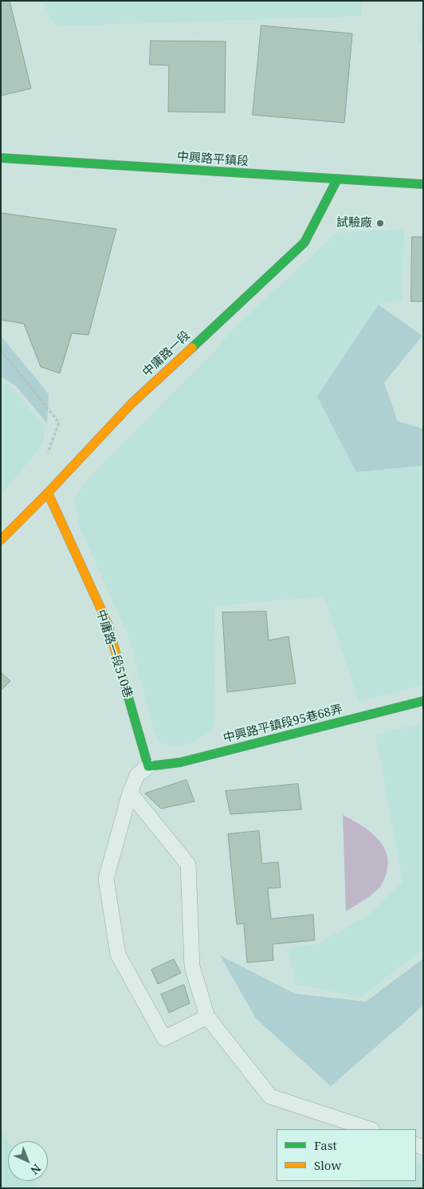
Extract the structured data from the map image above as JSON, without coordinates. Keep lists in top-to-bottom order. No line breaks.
{"streets":{"street":["中興路平鎮段","中庸路一段","中庸路一段510巷","中興路平鎮段95巷68弄"]},"crossings":[["中興路平鎮段","中庸路一段"],["中庸路一段","中庸路一段510巷"],["中庸路一段510巷","中興路平鎮段95巷68弄"]],"places":["試驗廠"],"legend":["Fast","Slow"],"north":"bottom right"}
